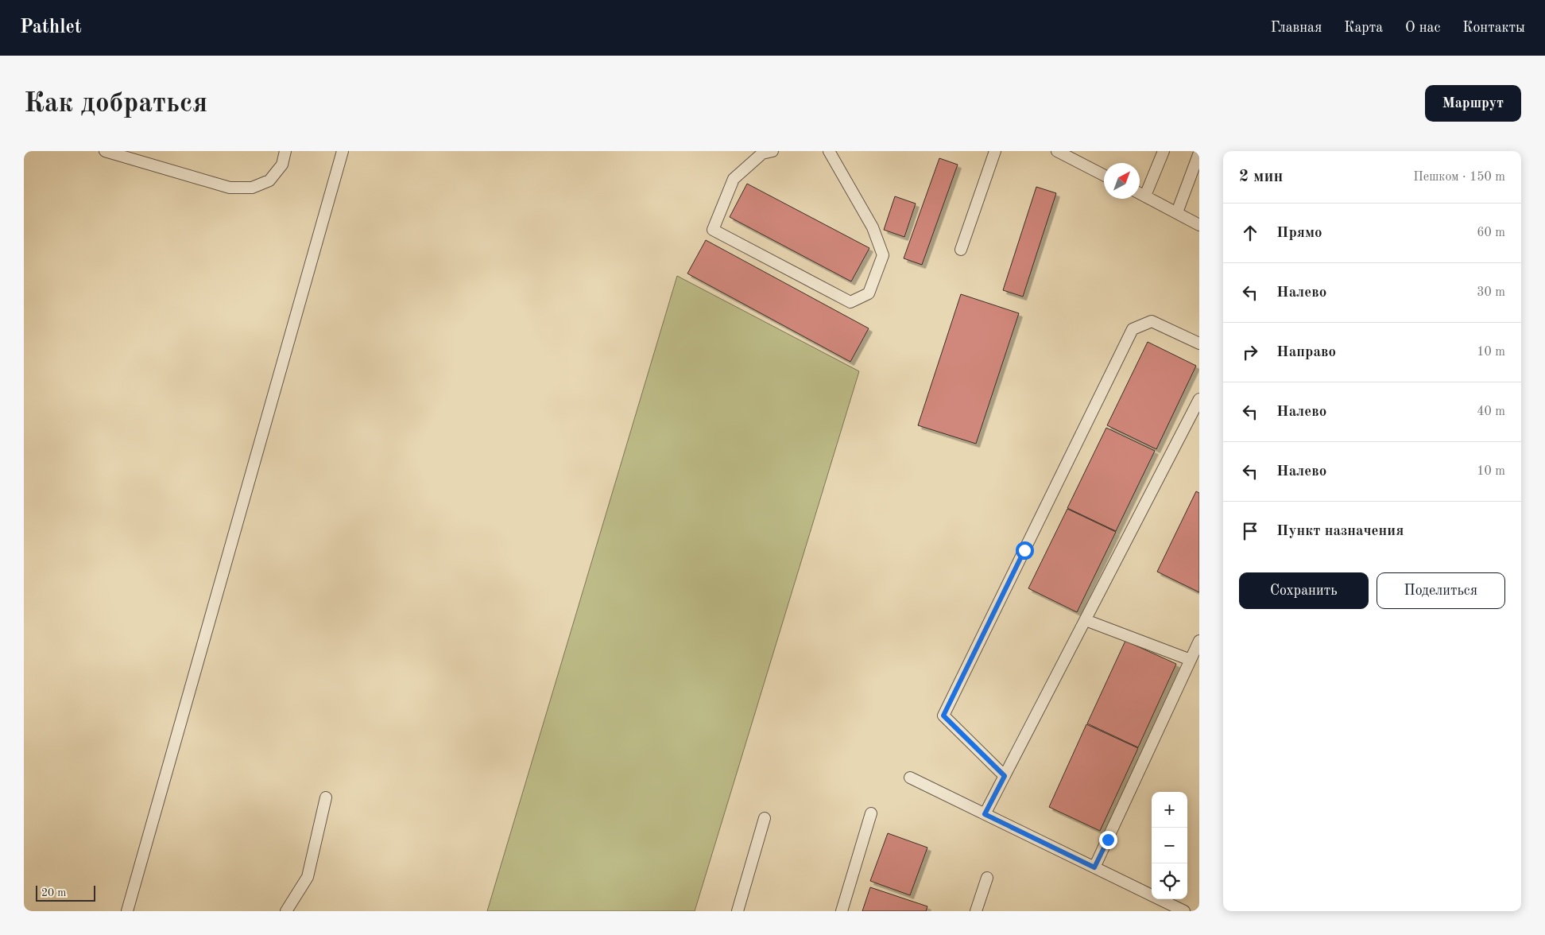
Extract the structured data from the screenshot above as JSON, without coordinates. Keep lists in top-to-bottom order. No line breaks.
{"scale_bar":"20 m","north":"top right","page":{"header":"Pathlet","nav":["Главная","Карта","О нас","Контакты"],"buttons":["Маршрут",["Сохранить","Поделиться"]],"title":"Как добраться","heading":["2 мин","Пешком · 150 m"],"list":[["Прямо","60 m"],["Налево","30 m"],["Направо","10 m"],["Налево","40 m"],["Налево","10 m"],"Пункт назначения"],"map_buttons":["+","−"],"scale":"20 m"}}
